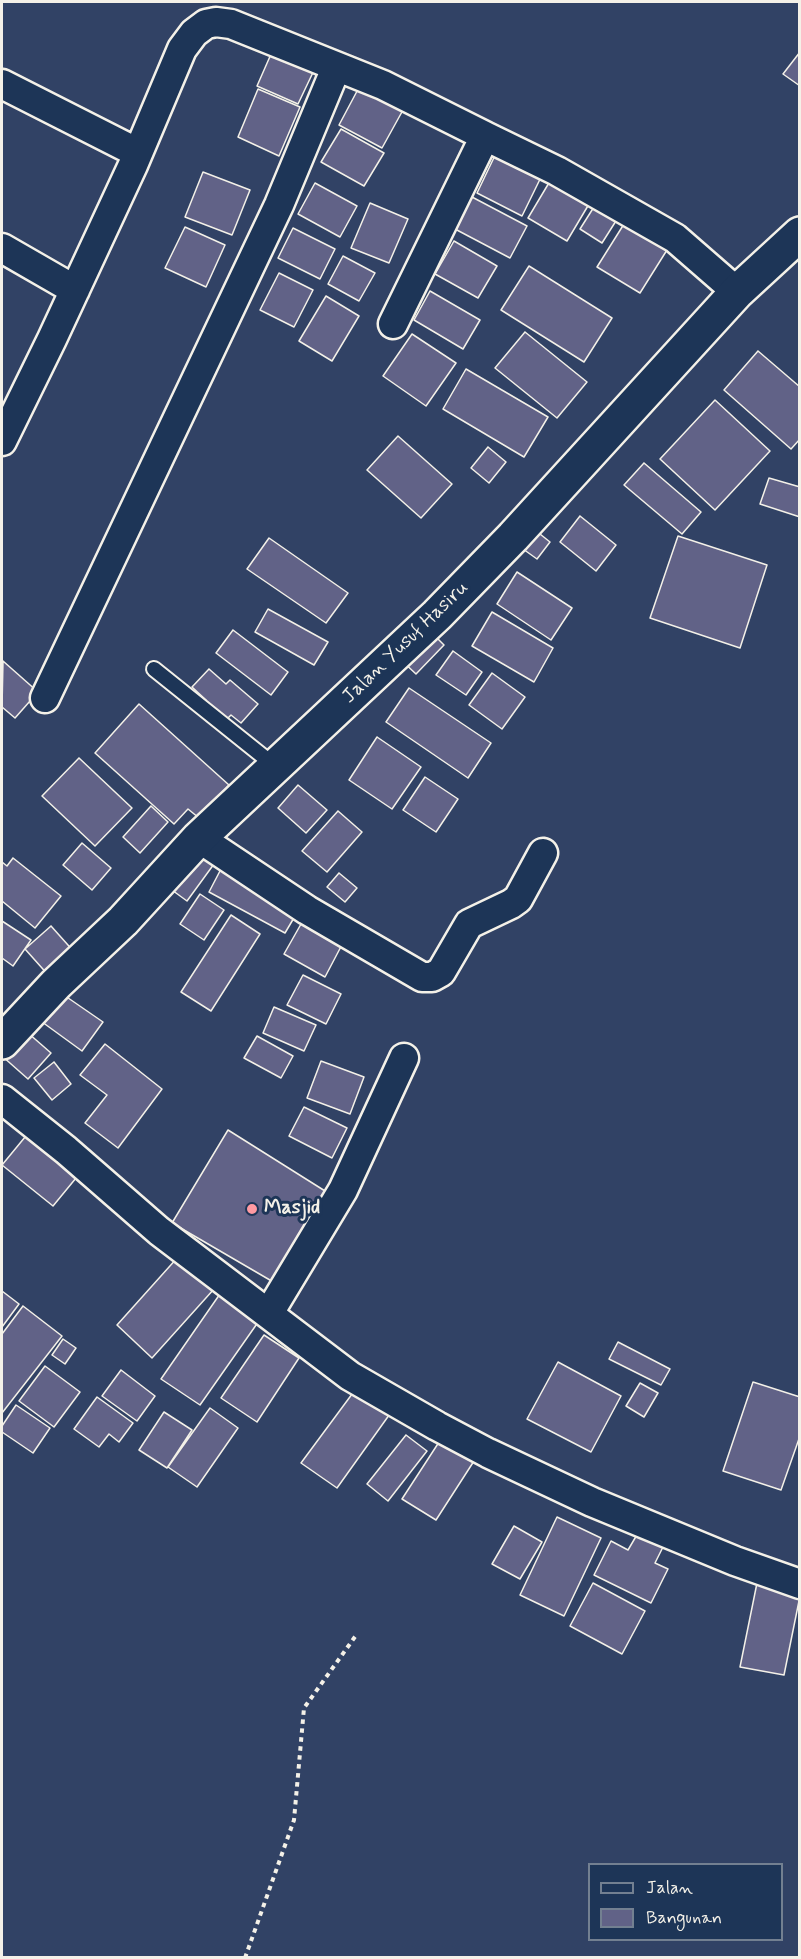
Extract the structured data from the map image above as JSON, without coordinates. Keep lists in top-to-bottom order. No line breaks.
{"streets":{"main road":["Jalan Yusuf Hasiru"]},"places":["Masjid"],"legend":["Jalan","Bangunan"]}
